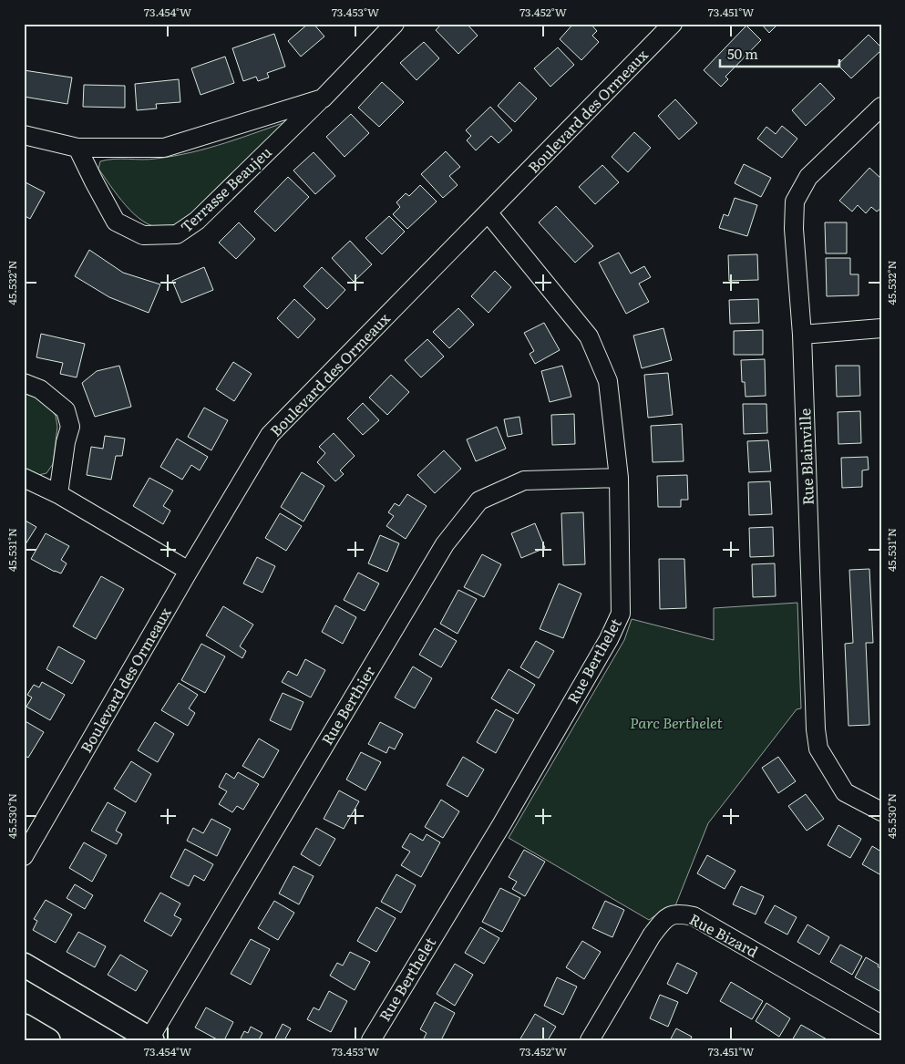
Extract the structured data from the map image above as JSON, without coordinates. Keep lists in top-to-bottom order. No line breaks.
{"streets":{"street":["Boulevard des Ormeaux","Terrasse Beaujeu","Rue Blainville","Rue Berthelet","Rue Berthier","Rue Bizard"]},"crossings":[["Boulevard des Ormeaux","Rue Berthelet"],["Rue Berthelet","Rue Berthier"]],"parks":["Parc Berthelet"],"scale_bar":"50 m","coordinates":["73.454°W","73.453°W","73.452°W","73.451°W","45.532°N","45.531°N","45.530°N"]}
